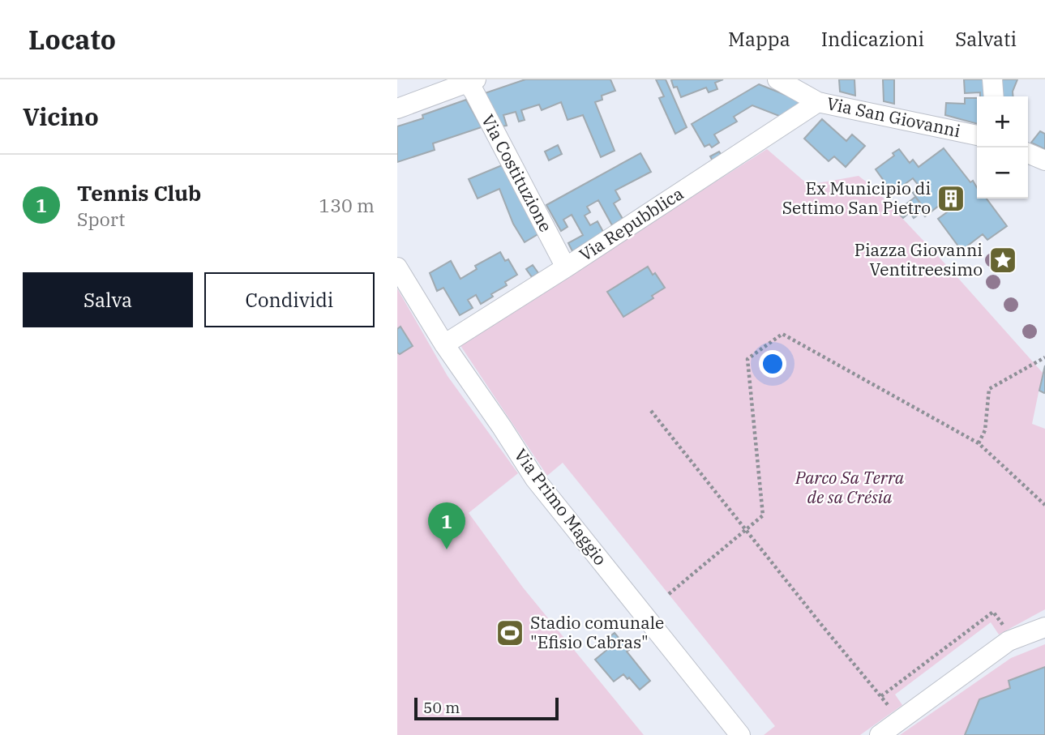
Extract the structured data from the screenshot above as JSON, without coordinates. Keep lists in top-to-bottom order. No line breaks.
{"streets":{"street":["Via San Giovanni","Via Costituzione","Via Repubblica","Via Primo Maggio"]},"crossings":[["Via San Giovanni","Via Repubblica"],["Via Costituzione","Via Repubblica"],["Via Repubblica","Via Primo Maggio"]],"parks":["Parco Sa Terra de sa Crésia"],"places":{"building":["Ex Municipio di Settimo San Pietro"],"place":["Piazza Giovanni Ventitreesimo"],"sports":["Stadio comunale \"Efisio Cabras\""]},"scale_bar":"50 m","page":{"header":"Locato","nav":["Mappa","Indicazioni","Salvati"],"heading":"Vicino","map_buttons":["+","−"],"list":[{"mark":"1","name":"Tennis Club","note":"Sport","value":"130 m"}],"buttons":["Salva","Condividi"],"pins":"1","scale":"50 m"}}
